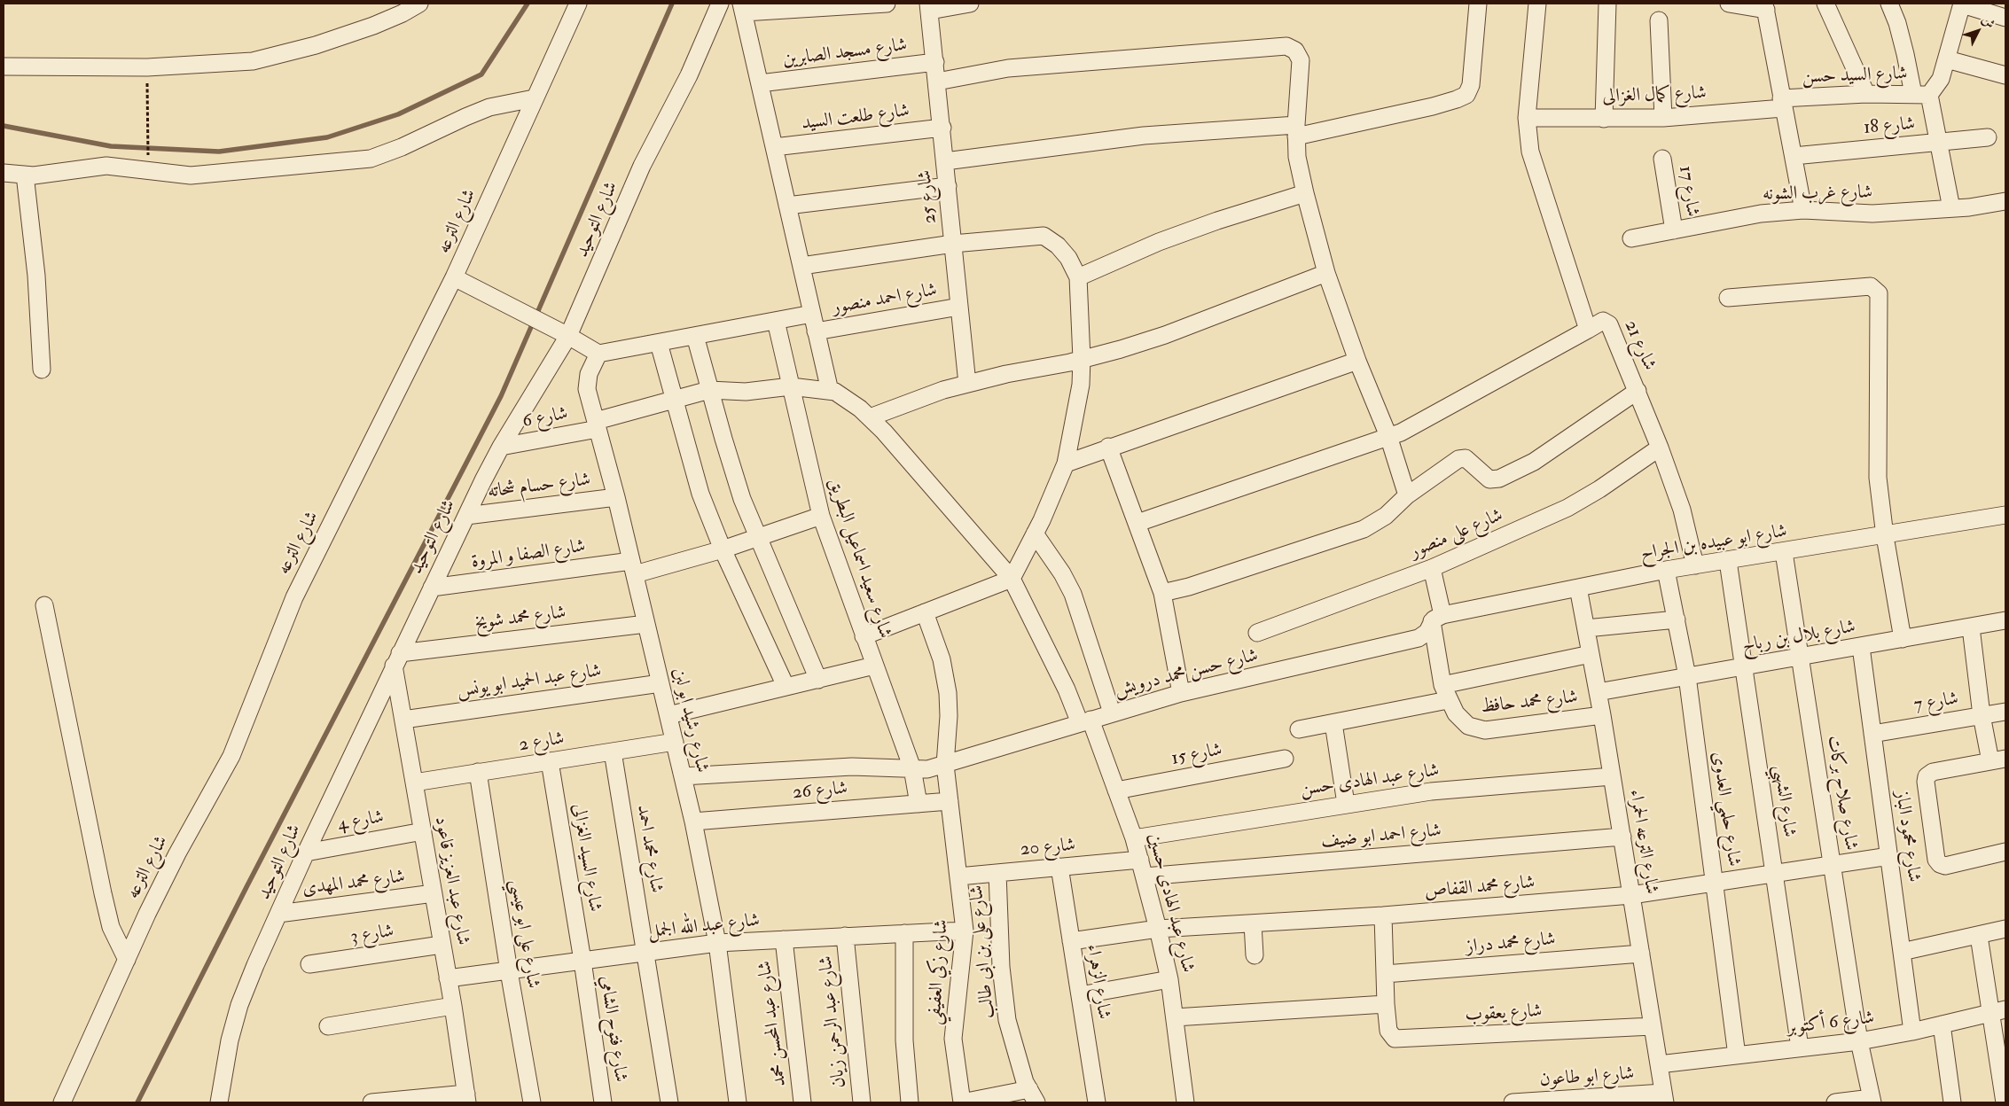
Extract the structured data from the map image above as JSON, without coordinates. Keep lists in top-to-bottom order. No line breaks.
{"streets":{"street":["شارع مسجد الصابرين","شارع السيد حسن","شارع كمال الغزالى","شارع طلعت السيد","شارع 18","شارع 17","شارع غرب الشونه","شارع 25","شارع التوحيد","شارع الترعه","شارع احمد منصور","شارع 21","شارع 6","شارع حسام شحاته","شارع على منصور","شارع ابو عبيده بن الجراح","شارع الصفا و المروة","شارع سعيد اسماعيل البطريق","شارع محمد شويخ","شارع بلال بن رباح","شارع حسن محمد درويش","شارع عبد الحميد ابو يونس","شارع محمد حافظ","شارع 7","شارع رشيد ابو لبن","شارع 2","شارع 15","شارع عبد الهادى حسن","شارع 26","شارع صلاح بركات","شارع الشهبي","شارع حلمي العدوى","شارع 4","شارع احمد ابو ضيف","شارع محمود الباز","شارع الترعه الحمراء","شارع 20","شارع محمد احمد","شارع السيد الغزالى","شارع عبد العزيز قاعود","شارع محمد المهدى","شارع محمد القفاص","شارع عبد الهادى حسين","شارع عبد الله الجمل","شارع على ابو عيسي","شارع 3","شارع محمد دراز","شارع على بن ابى طالب","شارع زكي العفيفي","شارع الزهراء","شارع يعقوب","شارع عبد الرحمن زيان","شارع عبد المحسن محمد","شارع 6 أكتوبر","شارع فتوح الشامي","شارع ابو طاعون"]},"crossings":[["شارع مسجد الصابرين","شارع 25"],["شارع السيد حسن","شارع كمال الغزالى"],["شارع طلعت السيد","شارع 25"],["شارع 17","شارع غرب الشونه"],["شارع 25","شارع احمد منصور"],["شارع التوحيد","شارع 6"],["شارع التوحيد","شارع حسام شحاته"],["شارع التوحيد","شارع الصفا و المروة"],["شارع التوحيد","شارع محمد شويخ"],["شارع التوحيد","شارع 4"],["شارع التوحيد","شارع عبد العزيز قاعود"],["شارع التوحيد","شارع محمد المهدى"],["شارع 21","شارع على منصور"],["شارع 21","شارع ابو عبيده بن الجراح"],["شارع 6","شارع سعيد اسماعيل البطريق"],["شارع 6","شارع رشيد ابو لبن"],["شارع 6","شارع عبد الهادى حسين"],["شارع حسام شحاته","شارع رشيد ابو لبن"],["شارع على منصور","شارع محمد حافظ"],["شارع ابو عبيده بن الجراح","شارع حسن محمد درويش"],["شارع ابو عبيده بن الجراح","شارع محمد حافظ"],["شارع ابو عبيده بن الجراح","شارع صلاح بركات"],["شارع ابو عبيده بن الجراح","شارع الشهبي"],["شارع ابو عبيده بن الجراح","شارع حلمي العدوى"],["شارع ابو عبيده بن الجراح","شارع الترعه الحمراء"],["شارع الصفا و المروة","شارع سعيد اسماعيل البطريق"],["شارع الصفا و المروة","شارع رشيد ابو لبن"],["شارع سعيد اسماعيل البطريق","شارع حسن محمد درويش"],["شارع سعيد اسماعيل البطريق","شارع 26"],["شارع محمد شويخ","شارع رشيد ابو لبن"],["شارع محمد شويخ","شارع عبد العزيز قاعود"],["شارع بلال بن رباح","شارع صلاح بركات"],["شارع بلال بن رباح","شارع الشهبي"],["شارع بلال بن رباح","شارع حلمي العدوى"],["شارع بلال بن رباح","شارع محمود الباز"],["شارع بلال بن رباح","شارع الترعه الحمراء"],["شارع حسن محمد درويش","شارع محمد حافظ"],["شارع حسن محمد درويش","شارع رشيد ابو لبن"],["شارع حسن محمد درويش","شارع عبد الهادى حسين"],["شارع حسن محمد درويش","شارع زكي العفيفي"],["شارع عبد الحميد ابو يونس","شارع رشيد ابو لبن"],["شارع عبد الحميد ابو يونس","شارع عبد العزيز قاعود"],["شارع محمد حافظ","شارع الترعه الحمراء"],["شارع 7","شارع محمود الباز"],["شارع رشيد ابو لبن","شارع 2"],["شارع رشيد ابو لبن","شارع 26"],["شارع رشيد ابو لبن","شارع عبد الله الجمل"],["شارع 2","شارع محمد احمد"],["شارع 2","شارع السيد الغزالى"],["شارع 2","شارع عبد العزيز قاعود"],["شارع 2","شارع على ابو عيسي"],["شارع 15","شارع عبد الهادى حسين"],["شارع عبد الهادى حسن","شارع الترعه الحمراء"],["شارع عبد الهادى حسن","شارع عبد الهادى حسين"],["شارع 26","شارع زكي العفيفي"],["شارع صلاح بركات","شارع محمد القفاص"],["شارع صلاح بركات","شارع 6 أكتوبر"],["شارع الشهبي","شارع محمد القفاص"],["شارع الشهبي","شارع 6 أكتوبر"],["شارع حلمي العدوى","شارع محمد القفاص"],["شارع حلمي العدوى","شارع 6 أكتوبر"],["شارع 4","شارع عبد العزيز قاعود"],["شارع احمد ابو ضيف","شارع الترعه الحمراء"],["شارع احمد ابو ضيف","شارع عبد الهادى حسين"],["شارع محمود الباز","شارع محمد القفاص"],["شارع محمود الباز","شارع 6 أكتوبر"],["شارع الترعه الحمراء","شارع محمد القفاص"],["شارع الترعه الحمراء","شارع محمد دراز"],["شارع الترعه الحمراء","شارع يعقوب"],["شارع الترعه الحمراء","شارع 6 أكتوبر"],["شارع الترعه الحمراء","شارع ابو طاعون"],["شارع 20","شارع عبد الهادى حسين"],["شارع 20","شارع على بن ابى طالب"],["شارع 20","شارع زكي العفيفي"],["شارع 20","شارع الزهراء"],["شارع محمد احمد","شارع عبد الله الجمل"],["شارع السيد الغزالى","شارع عبد الله الجمل"],["شارع السيد الغزالى","شارع فتوح الشامي"],["شارع عبد العزيز قاعود","شارع محمد المهدى"],["شارع عبد العزيز قاعود","شارع عبد الله الجمل"],["شارع عبد العزيز قاعود","شارع 3"],["شارع محمد القفاص","شارع عبد الهادى حسين"],["شارع محمد القفاص","شارع الزهراء"],["شارع عبد الله الجمل","شارع على ابو عيسي"],["شارع عبد الله الجمل","شارع زكي العفيفي"],["شارع عبد الله الجمل","شارع عبد الرحمن زيان"],["شارع عبد الله الجمل","شارع عبد المحسن محمد"],["شارع عبد الله الجمل","شارع فتوح الشامي"]],"north":"top right"}
